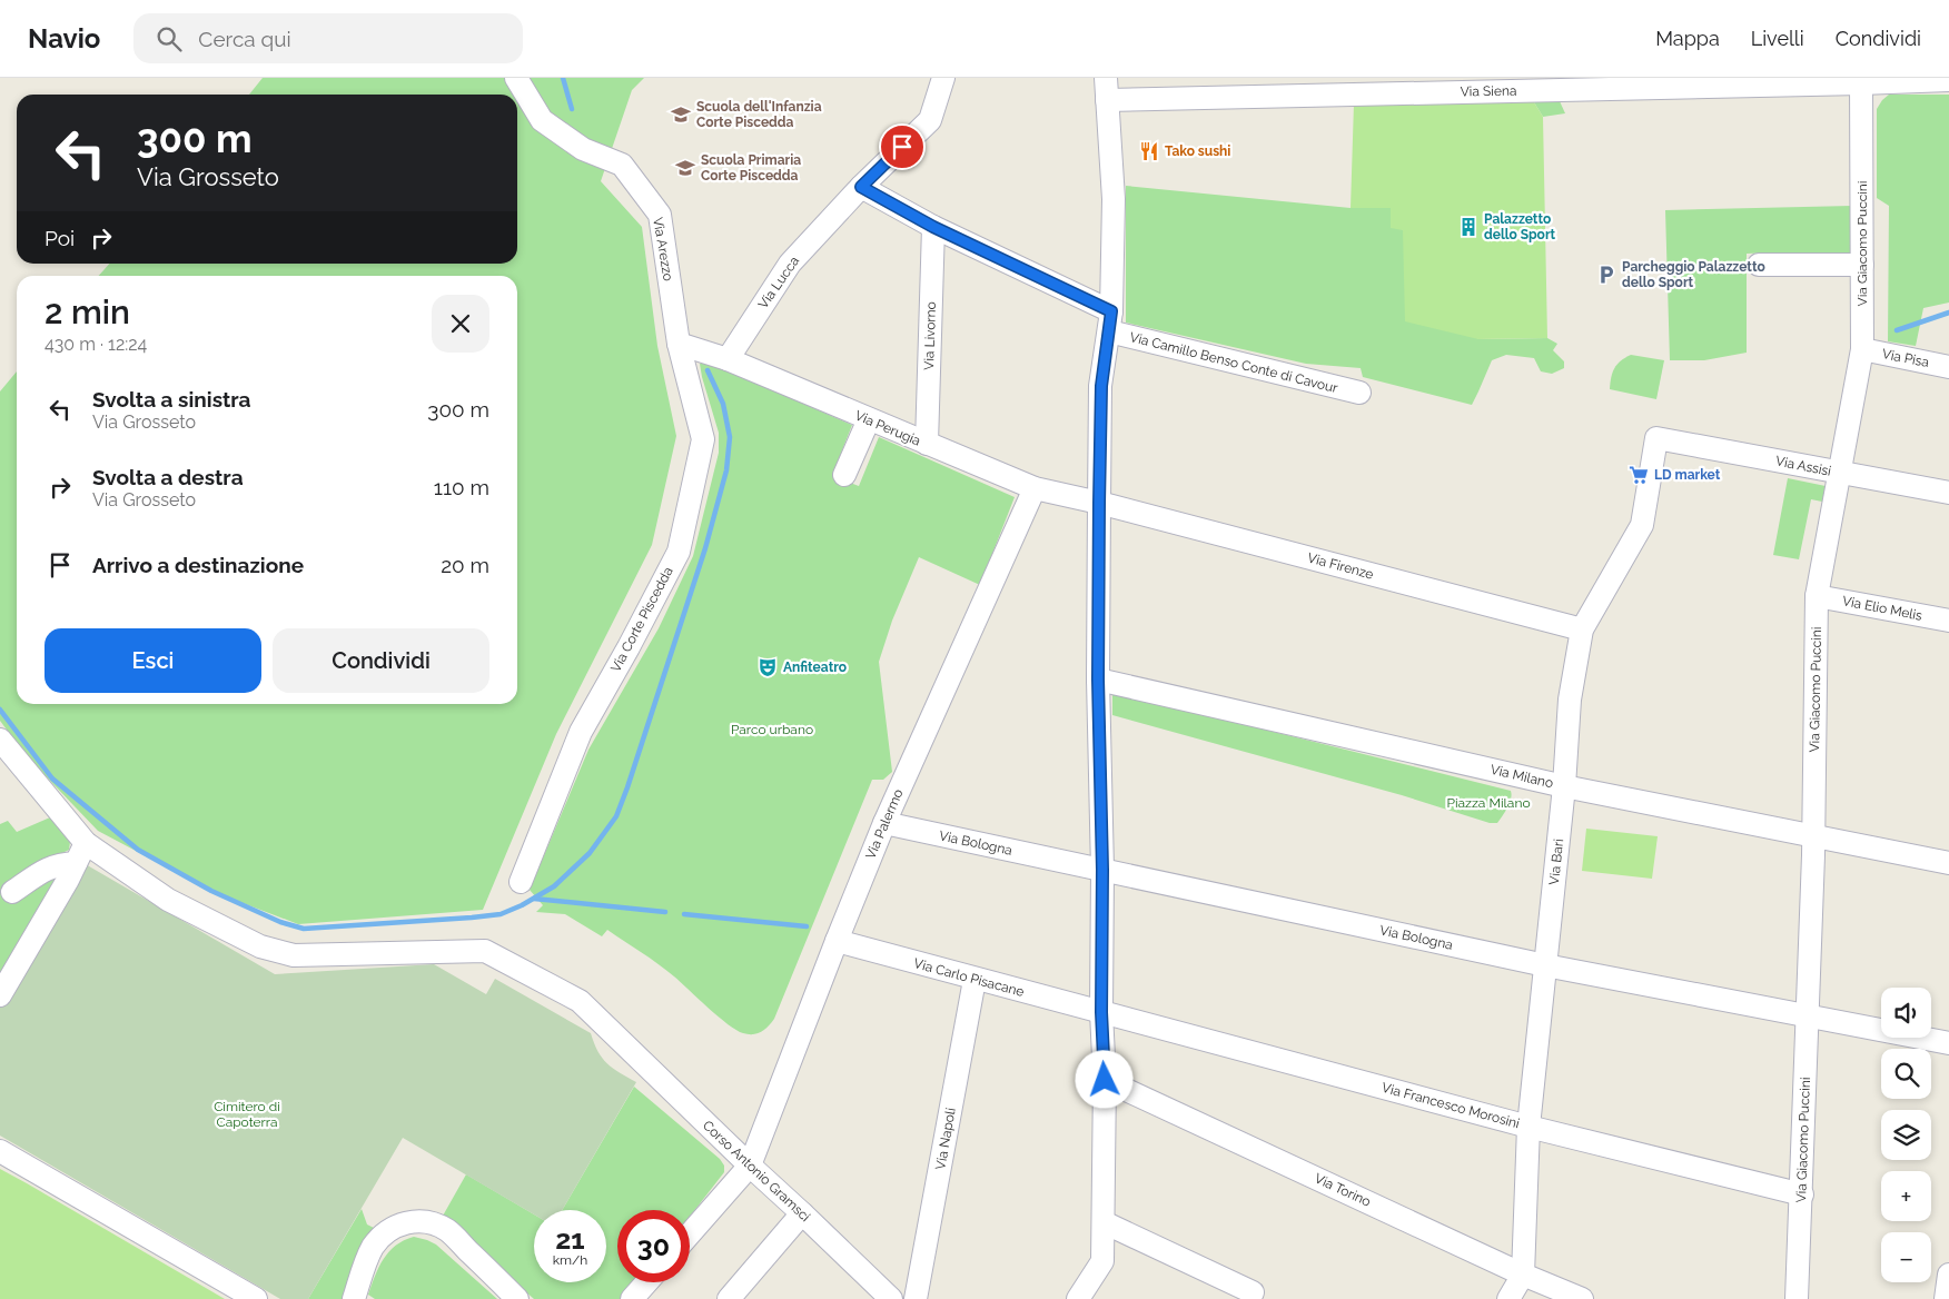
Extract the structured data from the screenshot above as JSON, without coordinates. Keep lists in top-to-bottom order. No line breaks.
{"streets":{"street":["Via Siena","Via Giacomo Puccini","Via Arezzo","Via Lucca","Via Livorno","Via Pisa","Via Camillo Benso Conte di Cavour","Via Perugia","Via Assisi","Via Firenze","Via Elio Melis","Via Corte Piscedda","Via Milano","Via Palermo","Via Bologna","Via Bari","Via Carlo Pisacane","Via Francesco Morosini","Via Napoli","Corso Antonio Gramsci","Via Torino"]},"crossings":[["Via Siena","Via Giacomo Puccini"],["Via Giacomo Puccini","Via Pisa"],["Via Giacomo Puccini","Via Assisi"],["Via Giacomo Puccini","Via Elio Melis"],["Via Giacomo Puccini","Via Milano"],["Via Giacomo Puccini","Via Bologna"],["Via Giacomo Puccini","Via Francesco Morosini"],["Via Arezzo","Via Perugia"],["Via Arezzo","Via Corte Piscedda"],["Via Lucca","Via Camillo Benso Conte di Cavour"],["Via Lucca","Via Perugia"],["Via Livorno","Via Camillo Benso Conte di Cavour"],["Via Livorno","Via Perugia"],["Via Perugia","Via Firenze"],["Via Perugia","Via Corte Piscedda"],["Via Perugia","Via Palermo"],["Via Assisi","Via Bari"],["Via Firenze","Via Bari"],["Via Milano","Via Bari"],["Via Palermo","Via Bologna"],["Via Palermo","Via Carlo Pisacane"],["Via Palermo","Corso Antonio Gramsci"],["Via Bologna","Via Bari"],["Via Bari","Via Francesco Morosini"],["Via Bari","Via Torino"],["Via Carlo Pisacane","Via Francesco Morosini"],["Via Carlo Pisacane","Via Napoli"]],"parks":["Parco urbano","Piazza Milano","Cimitero di Capoterra"],"places":{"school or university":["Scuola dell'Infanzia Corte Piscedda","Scuola Primaria Corte Piscedda"],"restaurant":["Tako sushi"],"building":["Palazzetto dello Sport"],"parking":["Parcheggio Palazzetto dello Sport"],"supermarket":["LD market"],"theatre":["Anfiteatro"]},"page":{"header":"Navio","search":"Cerca qui","nav":["Mappa","Livelli","Condividi"],"turn":["300 m","Via Grosseto"],"then":"Poi","heading":["2 min","430 m · 12:24"],"list":[{"name":"Svolta a sinistra","note":"Via Grosseto","value":"300 m"},{"name":"Svolta a destra","note":"Via Grosseto","value":"110 m"},{"name":"Arrivo a destinazione","value":"20 m"}],"buttons":["Esci","Condividi"],"map_buttons":["+","−"],"speed":"21 km/h","limit":"30"}}
